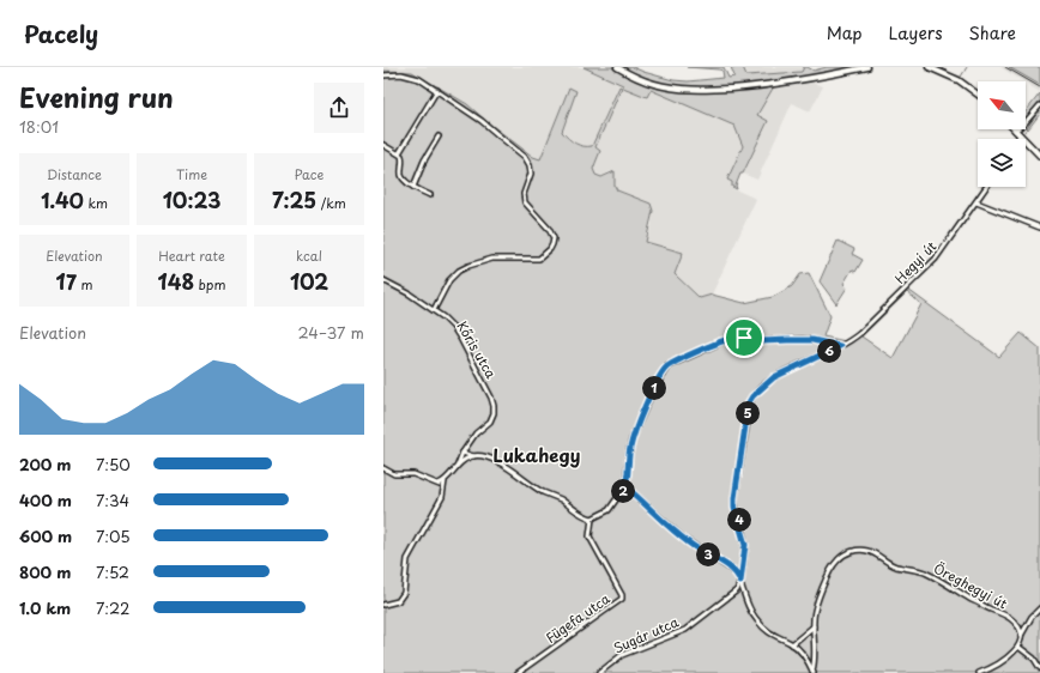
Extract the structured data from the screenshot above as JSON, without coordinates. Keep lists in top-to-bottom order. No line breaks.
{"streets":{"street":["Hegyi út","Kőris utca","Öreghegyi út","Fügefa utca","Sugár utca"]},"districts":["Lukahegy"],"north":"top left","page":{"header":"Pacely","nav":["Map","Layers","Share"],"heading":["Evening run","18:01"],"stats":[["Distance","1.40 km"],["Time","10:23"],["Pace","7:25 /km"],["Elevation","17 m"],["Heart rate","148 bpm"],["kcal","102"]],"chart":["Elevation","24–37 m"],"pins":["6","1","5","2","4","3"],"list":[{"name":"200 m","note":"7:50"},{"name":"400 m","note":"7:34"},{"name":"600 m","note":"7:05"},{"name":"800 m","note":"7:52"},{"name":"1.0 km","note":"7:22"}]}}
